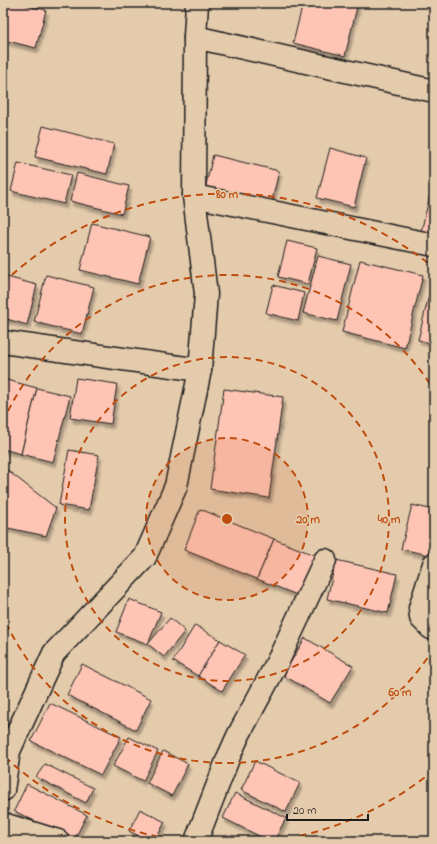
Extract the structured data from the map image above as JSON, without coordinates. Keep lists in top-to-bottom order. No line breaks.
{"scale_bar":"20 m","rings":["80 m","20 m","40 m","60 m"]}
